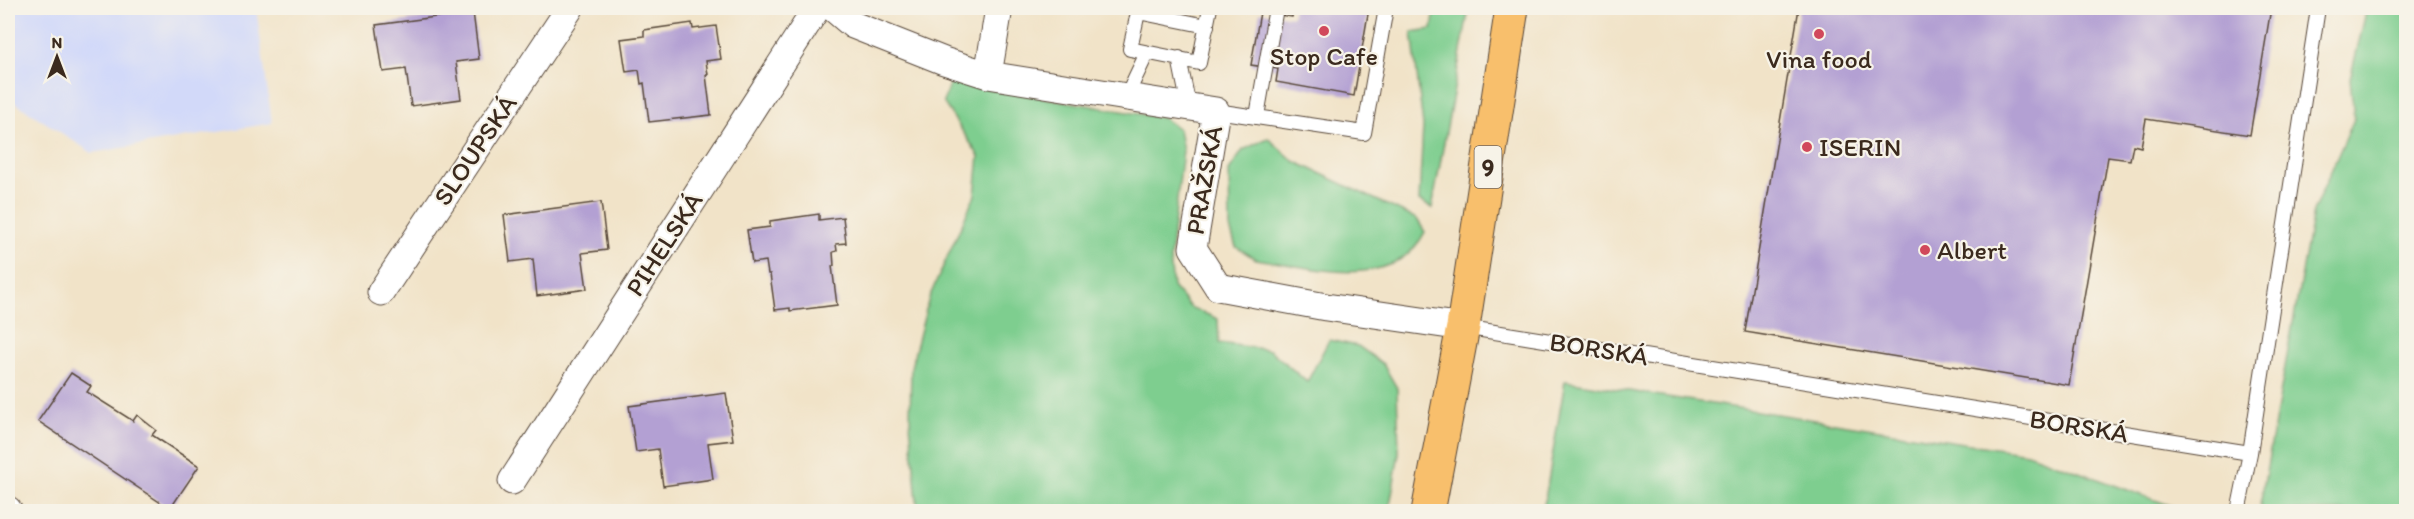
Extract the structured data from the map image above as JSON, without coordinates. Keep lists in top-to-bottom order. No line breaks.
{"streets":{"main road":["9"],"street":["SLOUPSKÁ","PRAŽSKÁ","PIHELSKÁ"],"lane":["BORSKÁ"]},"crossings":[["9","PRAŽSKÁ"],["9","BORSKÁ"],["PRAŽSKÁ","BORSKÁ"]],"places":["Stop Cafe","Vina food","ISERIN","Albert"],"north":"top"}
